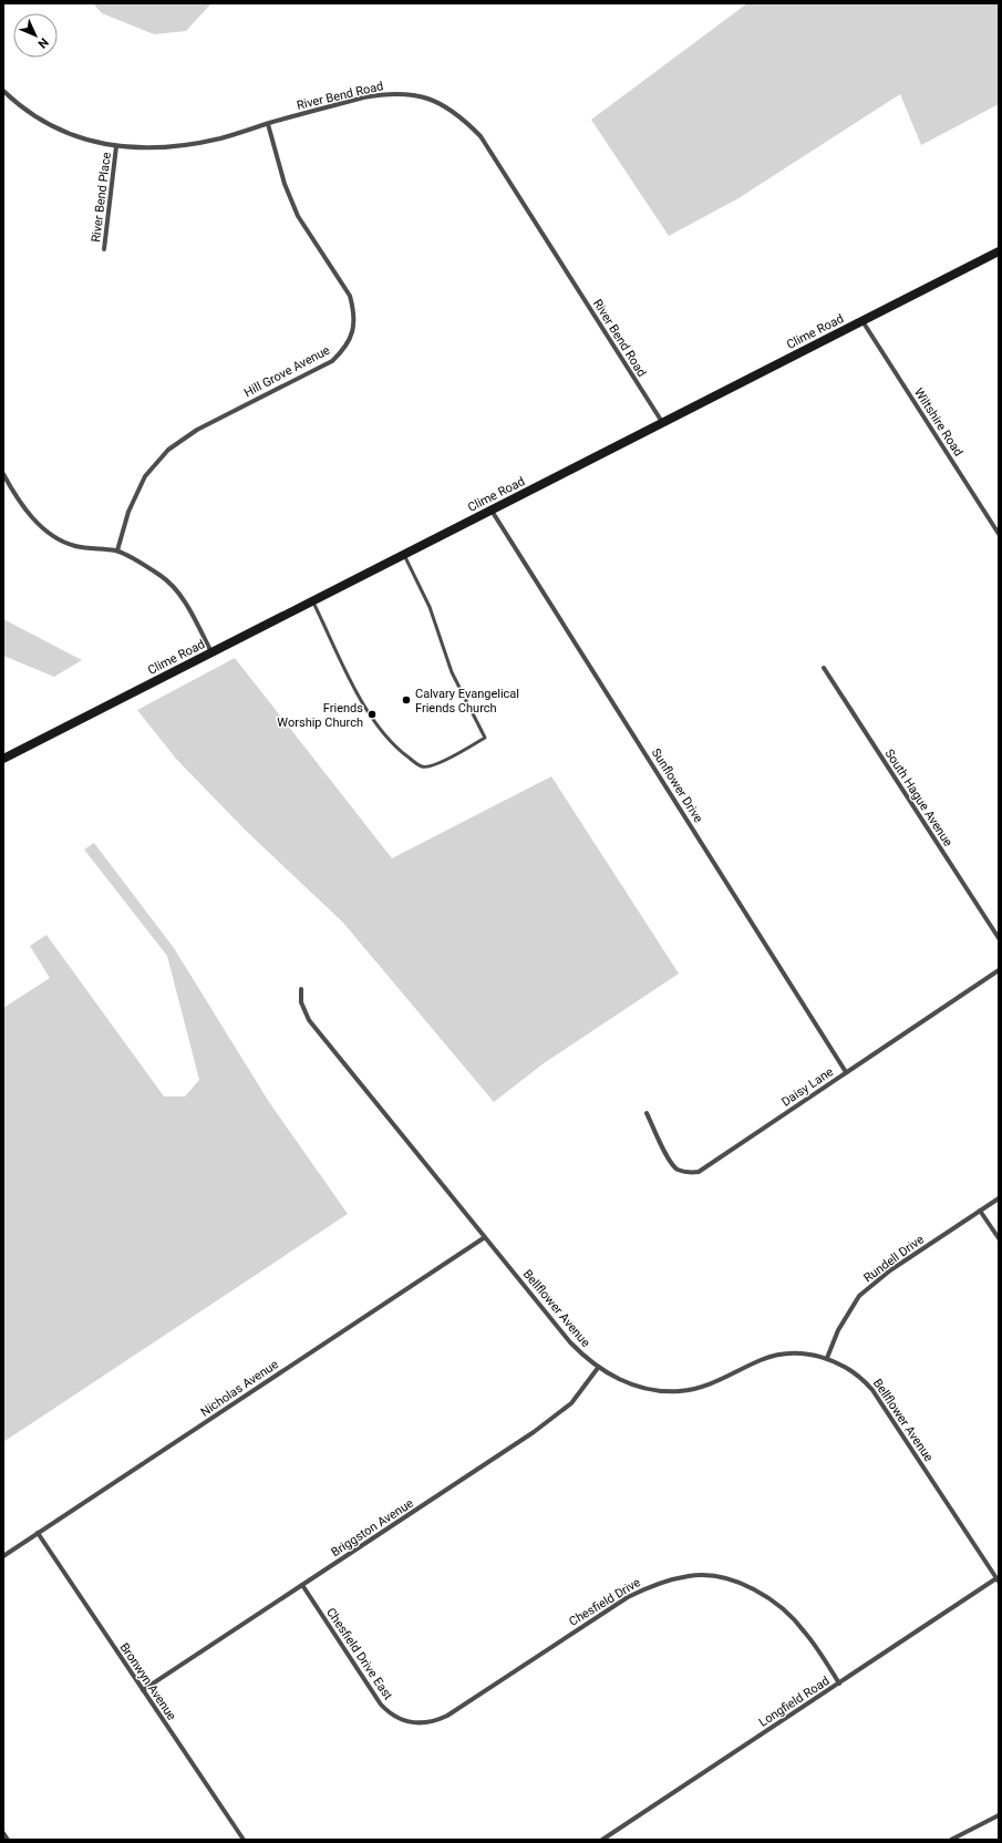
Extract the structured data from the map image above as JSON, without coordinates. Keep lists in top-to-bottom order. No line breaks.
{"streets":{"main road":["Clime Road"],"street":["River Bend Road","River Bend Place","Hill Grove Avenue","Wiltshire Road","Sunflower Drive","South Hague Avenue","Daisy Lane","Rundell Drive","Bellflower Avenue","Nicholas Avenue","Briggston Avenue","Chesfield Drive","Chesfield Drive East","Bronwyn Avenue","Longfield Road"]},"crossings":[["River Bend Road","River Bend Place"],["River Bend Road","Clime Road"],["River Bend Road","Hill Grove Avenue"],["Clime Road","Wiltshire Road"],["Clime Road","Sunflower Drive"],["Sunflower Drive","Daisy Lane"],["Rundell Drive","Bellflower Avenue"],["Bellflower Avenue","Nicholas Avenue"],["Bellflower Avenue","Briggston Avenue"],["Bellflower Avenue","Longfield Road"],["Nicholas Avenue","Bronwyn Avenue"],["Briggston Avenue","Chesfield Drive East"],["Briggston Avenue","Bronwyn Avenue"],["Chesfield Drive","Chesfield Drive East"],["Chesfield Drive","Longfield Road"]],"places":["Calvary Evangelical Friends Church","Friends Worship Church"],"north":"bottom right"}
